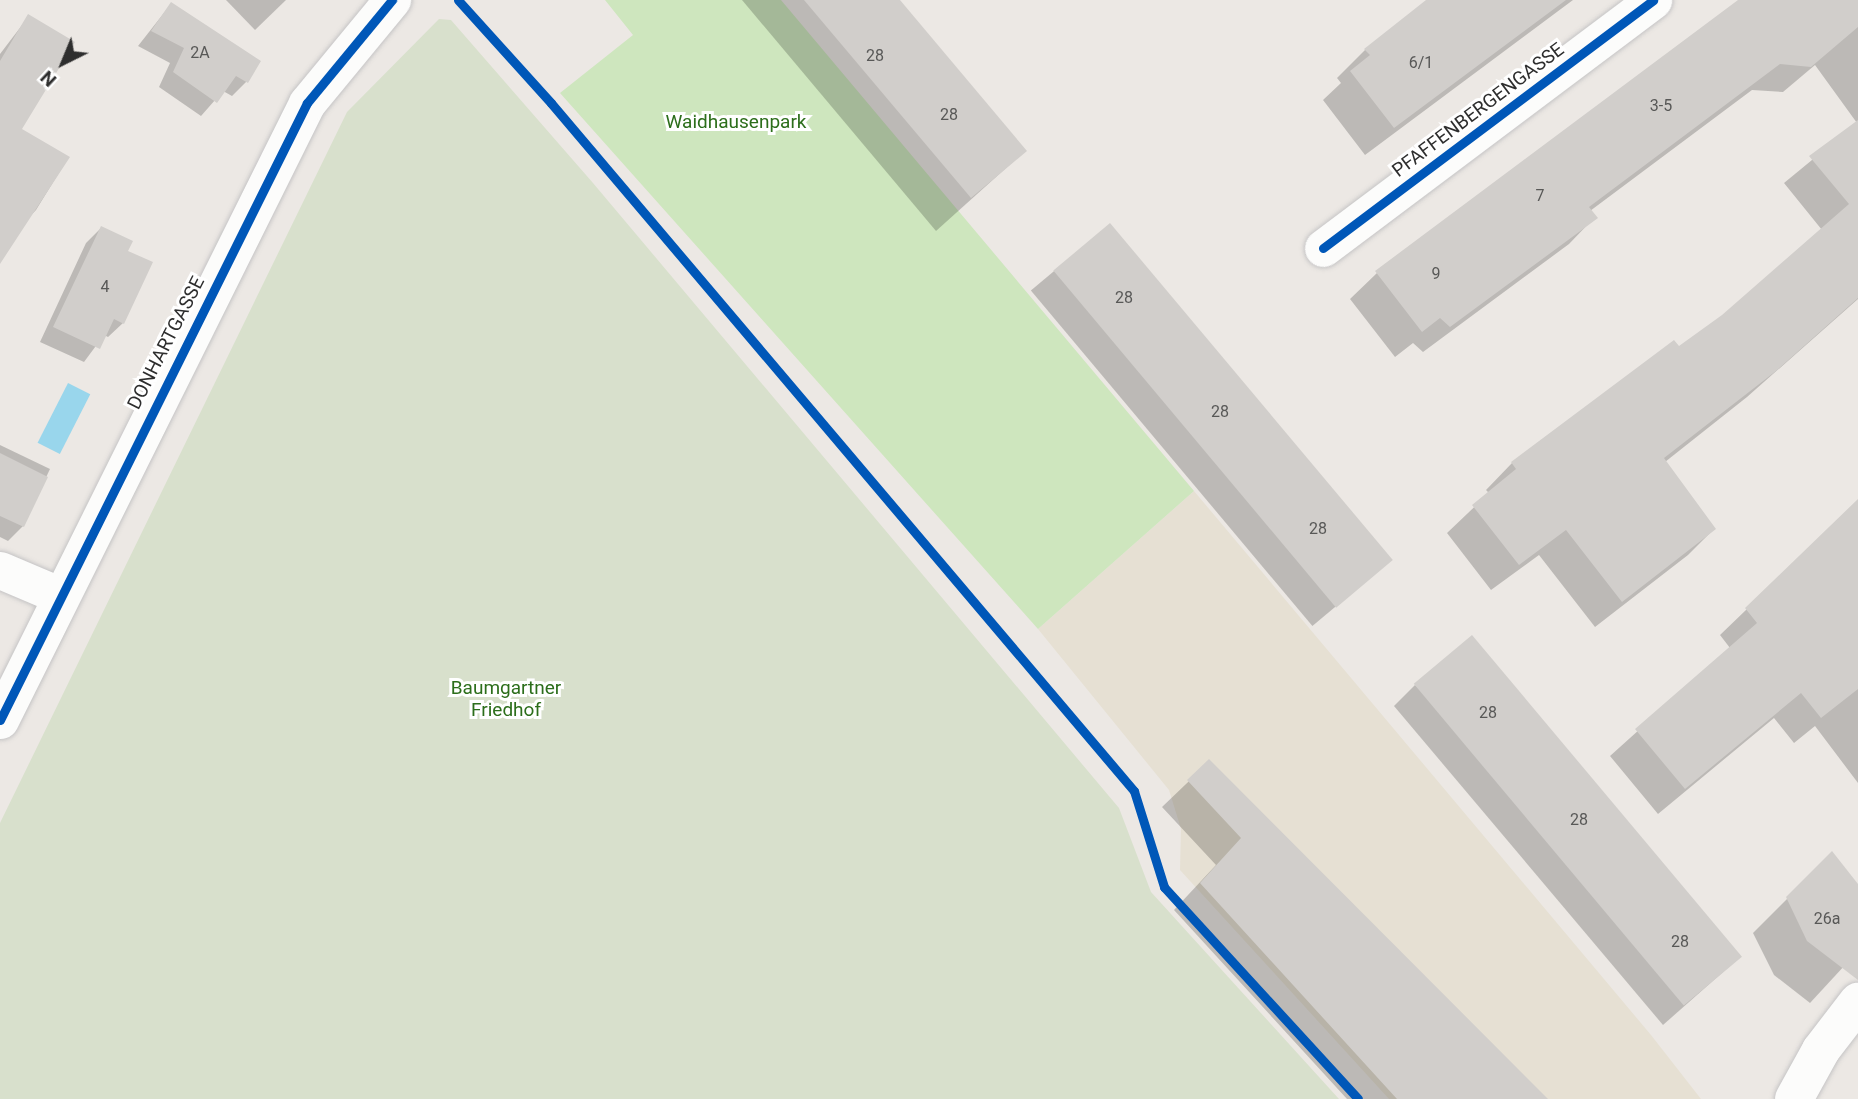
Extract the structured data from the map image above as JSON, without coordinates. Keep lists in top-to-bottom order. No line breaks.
{"streets":{"street":["PFAFFENBERGENGASSE","DONHARTGASSE"]},"parks":["Waidhausenpark","Baumgartner Friedhof"],"house_numbers":["2A","28","6/1","3-5","28","7","9","4","28","28","28","28","28","26a","28"],"north":"bottom left"}
